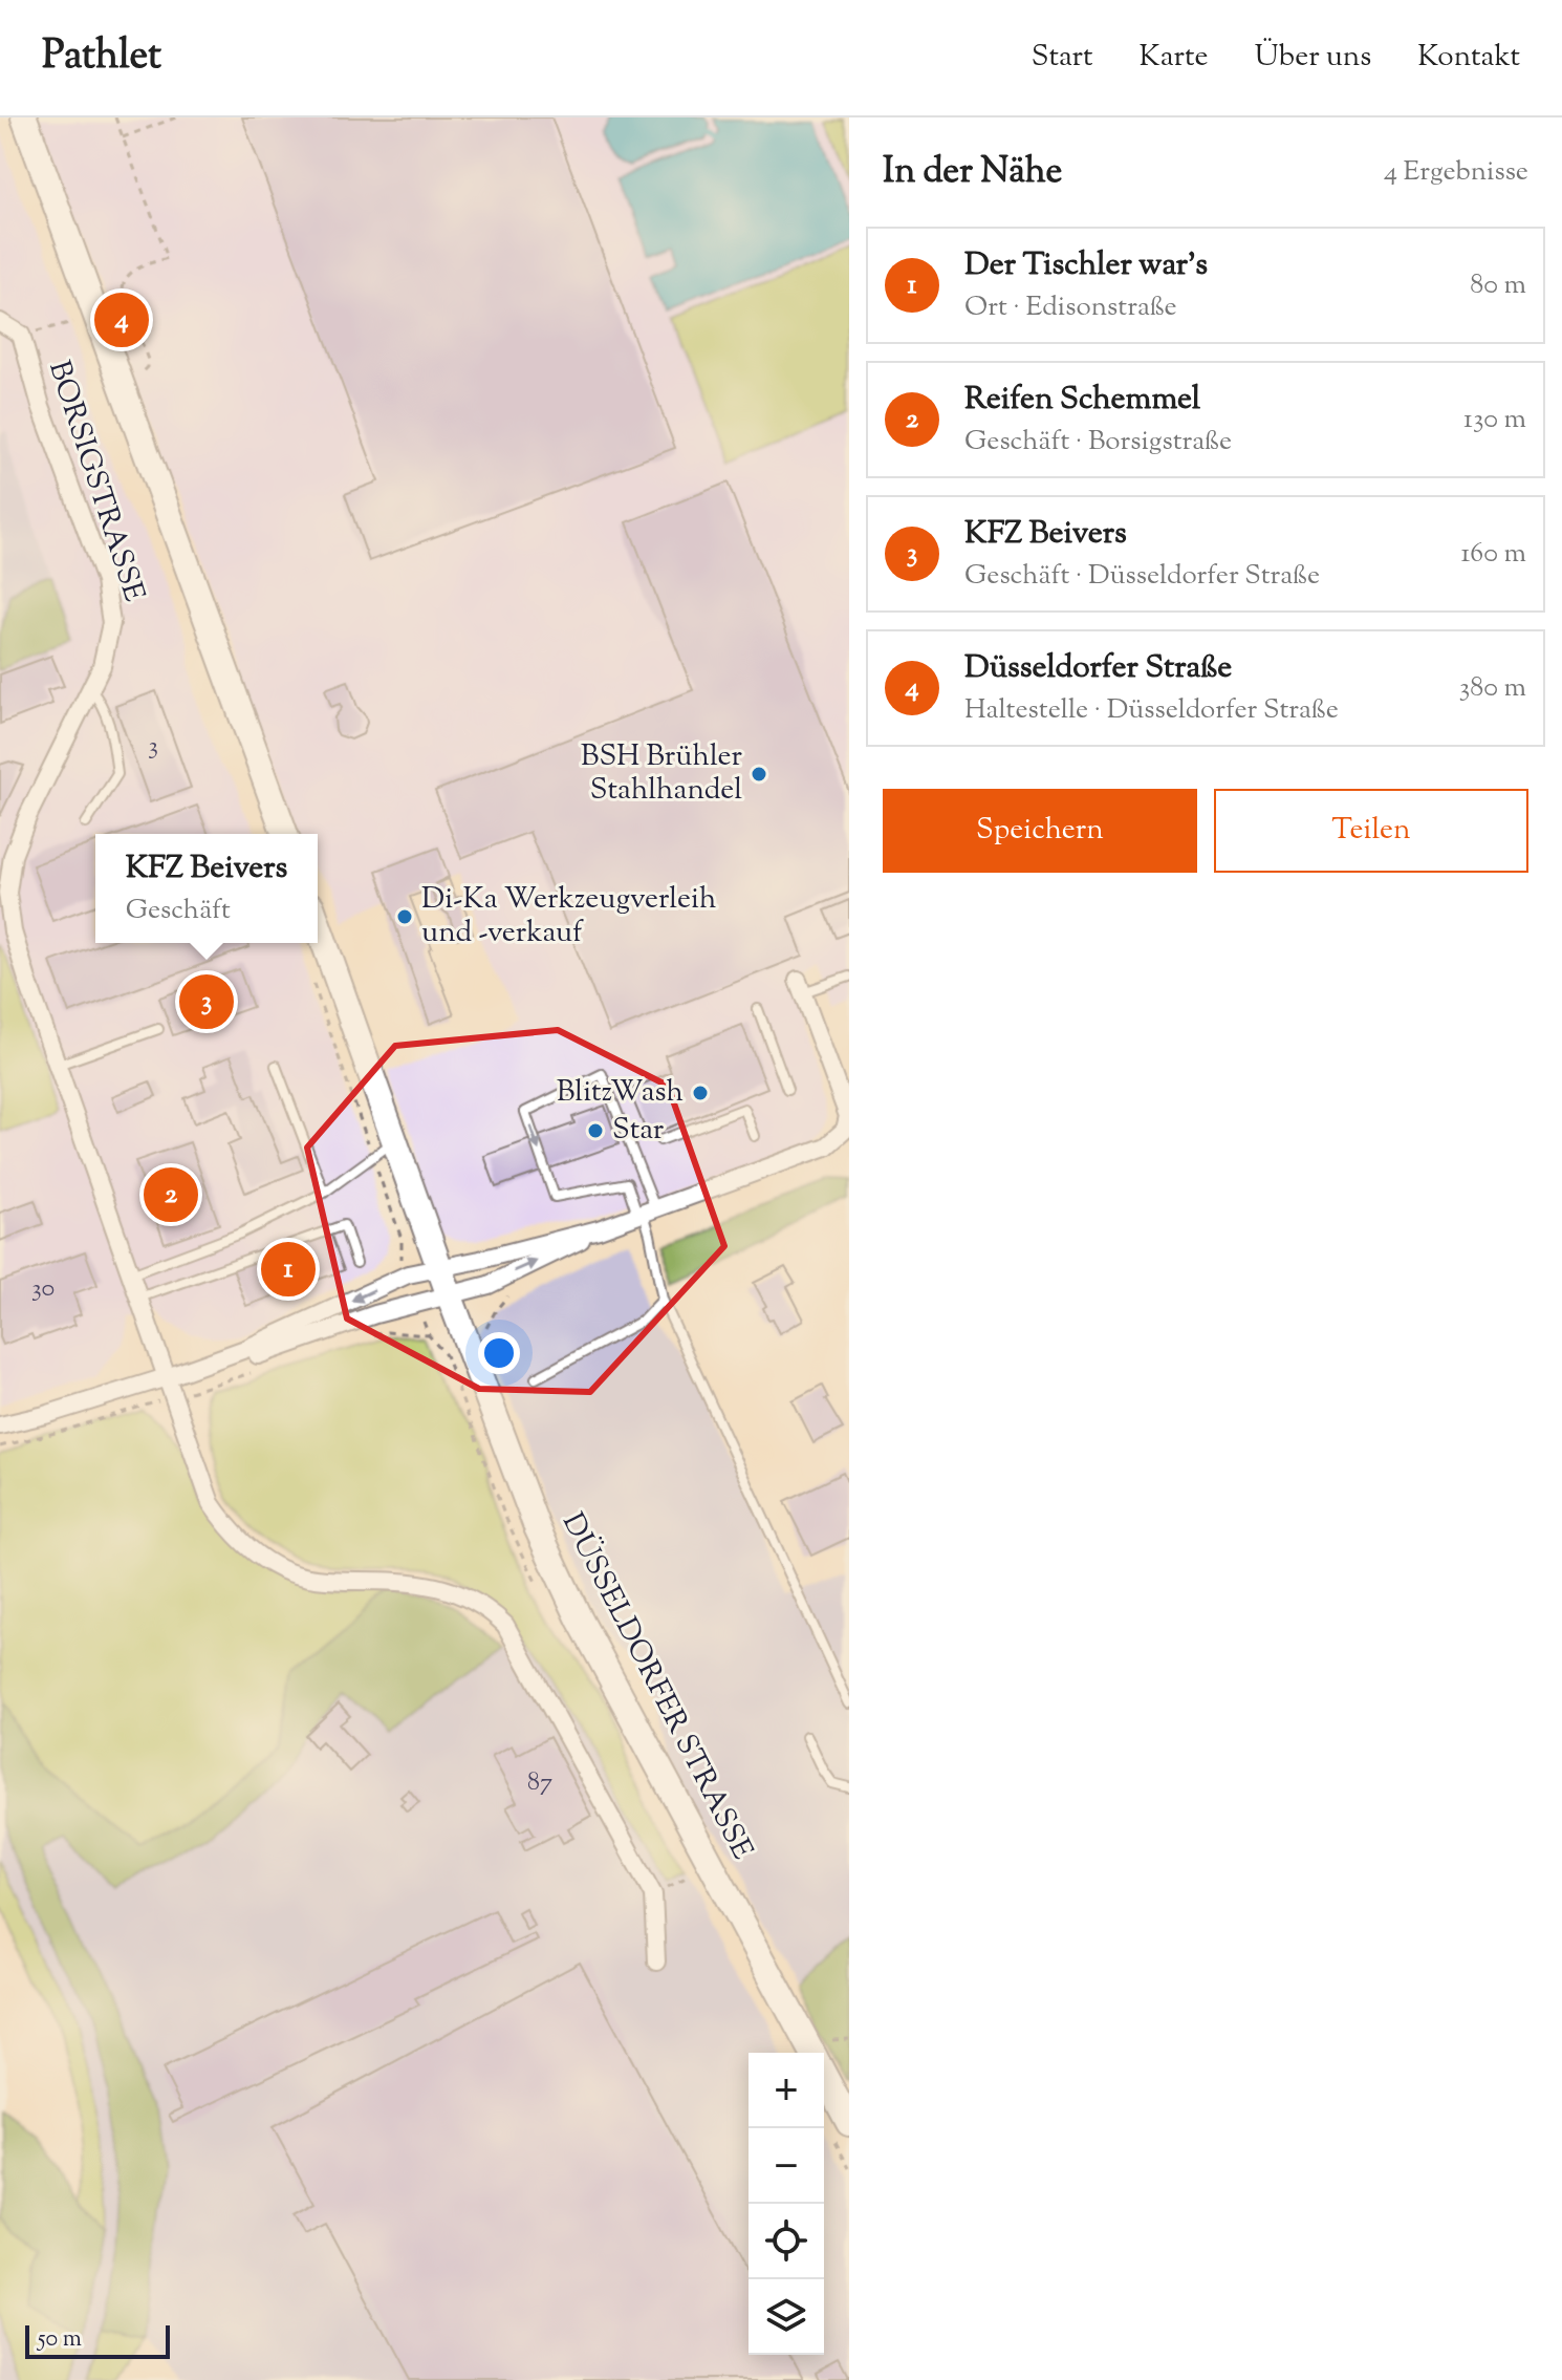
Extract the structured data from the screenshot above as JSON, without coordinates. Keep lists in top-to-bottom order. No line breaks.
{"streets":{"main road":["DÜSSELDORFER STRASSE"],"street":["BORSIGSTRASSE"]},"places":["BSH Brühler Stahlhandel","Di-Ka Werkzeugverleih und -verkauf","BlitzWash","Star"],"house_numbers":["3","30","87"],"scale_bar":"50 m","page":{"header":"Pathlet","nav":["Start","Karte","Über uns","Kontakt"],"heading":["In der Nähe","4 Ergebnisse"],"list":[{"mark":"1","name":"Der Tischler war's","note":"Ort · Edisonstraße","value":"80 m"},{"mark":"2","name":"Reifen Schemmel","note":"Geschäft · Borsigstraße","value":"130 m"},{"mark":"3","name":"KFZ Beivers","note":"Geschäft · Düsseldorfer Straße","value":"160 m"},{"mark":"4","name":"Düsseldorfer Straße","note":"Haltestelle · Düsseldorfer Straße","value":"380 m"}],"pins":["4","3","2","1"],"buttons":["Speichern","Teilen"],"popup":["KFZ Beivers","Geschäft"],"map_buttons":["+","−"],"scale":"50 m"}}
